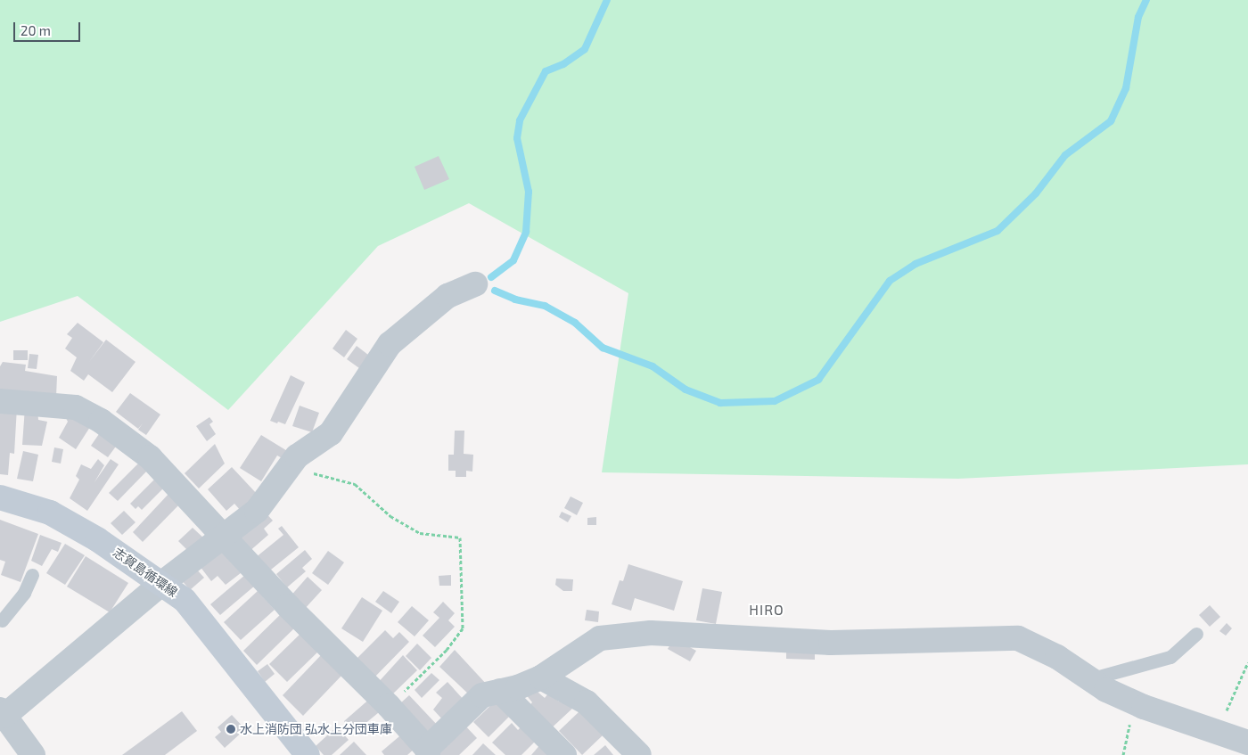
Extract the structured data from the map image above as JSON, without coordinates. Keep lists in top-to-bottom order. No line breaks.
{"streets":{"main road":["志賀島循環線"]},"districts":["HIRO"],"places":["水上消防団 弘水上分団車庫"],"scale_bar":"20 m"}
